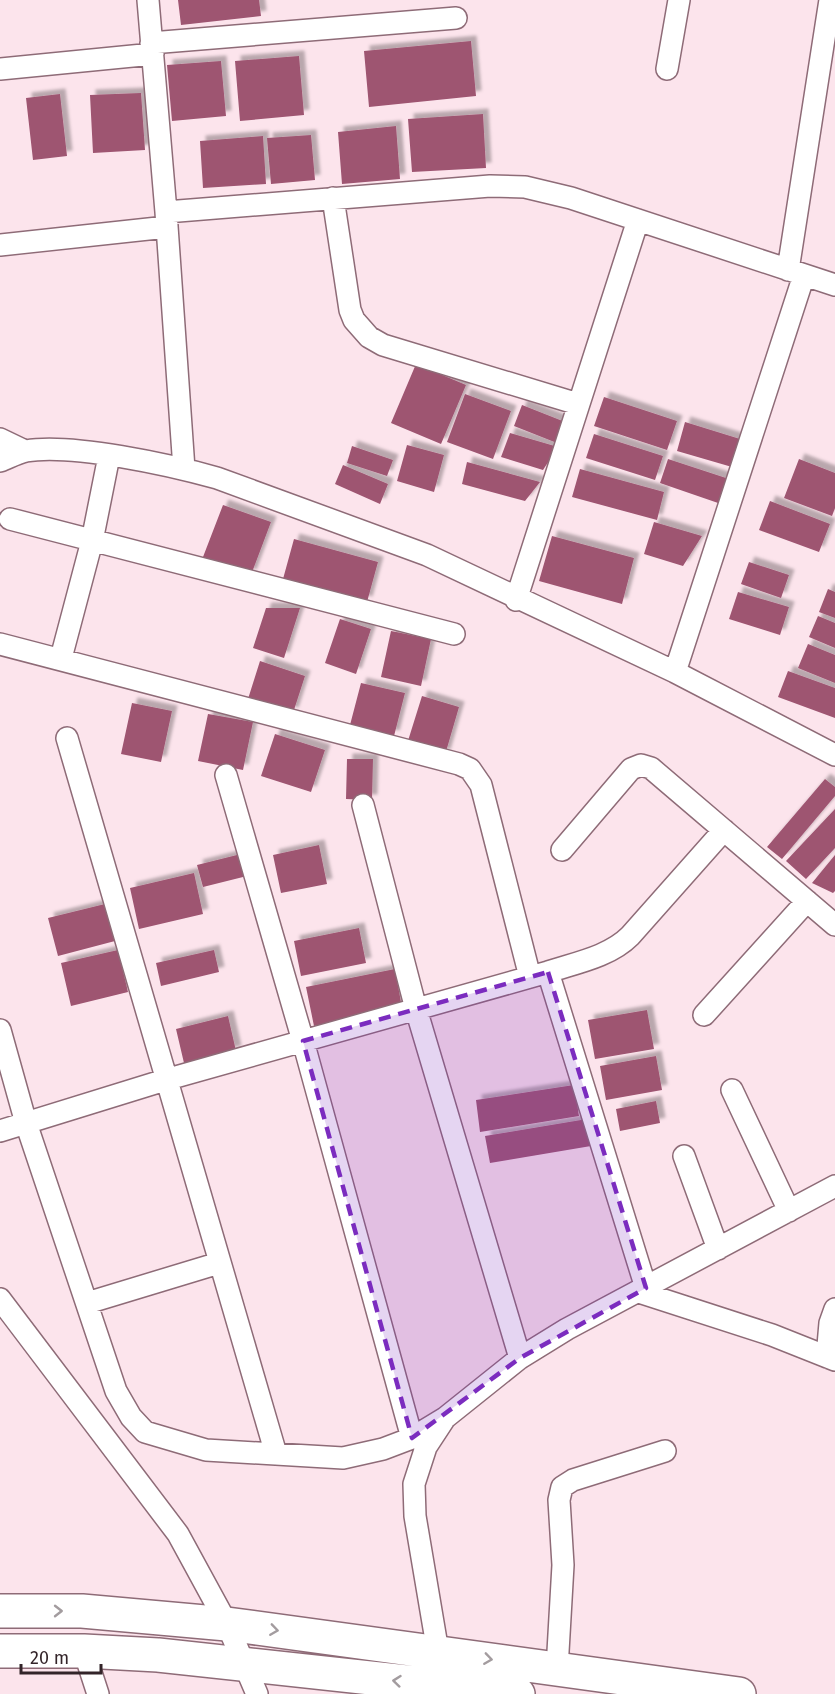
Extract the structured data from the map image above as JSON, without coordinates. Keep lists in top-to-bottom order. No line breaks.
{"scale_bar":"20 m"}
